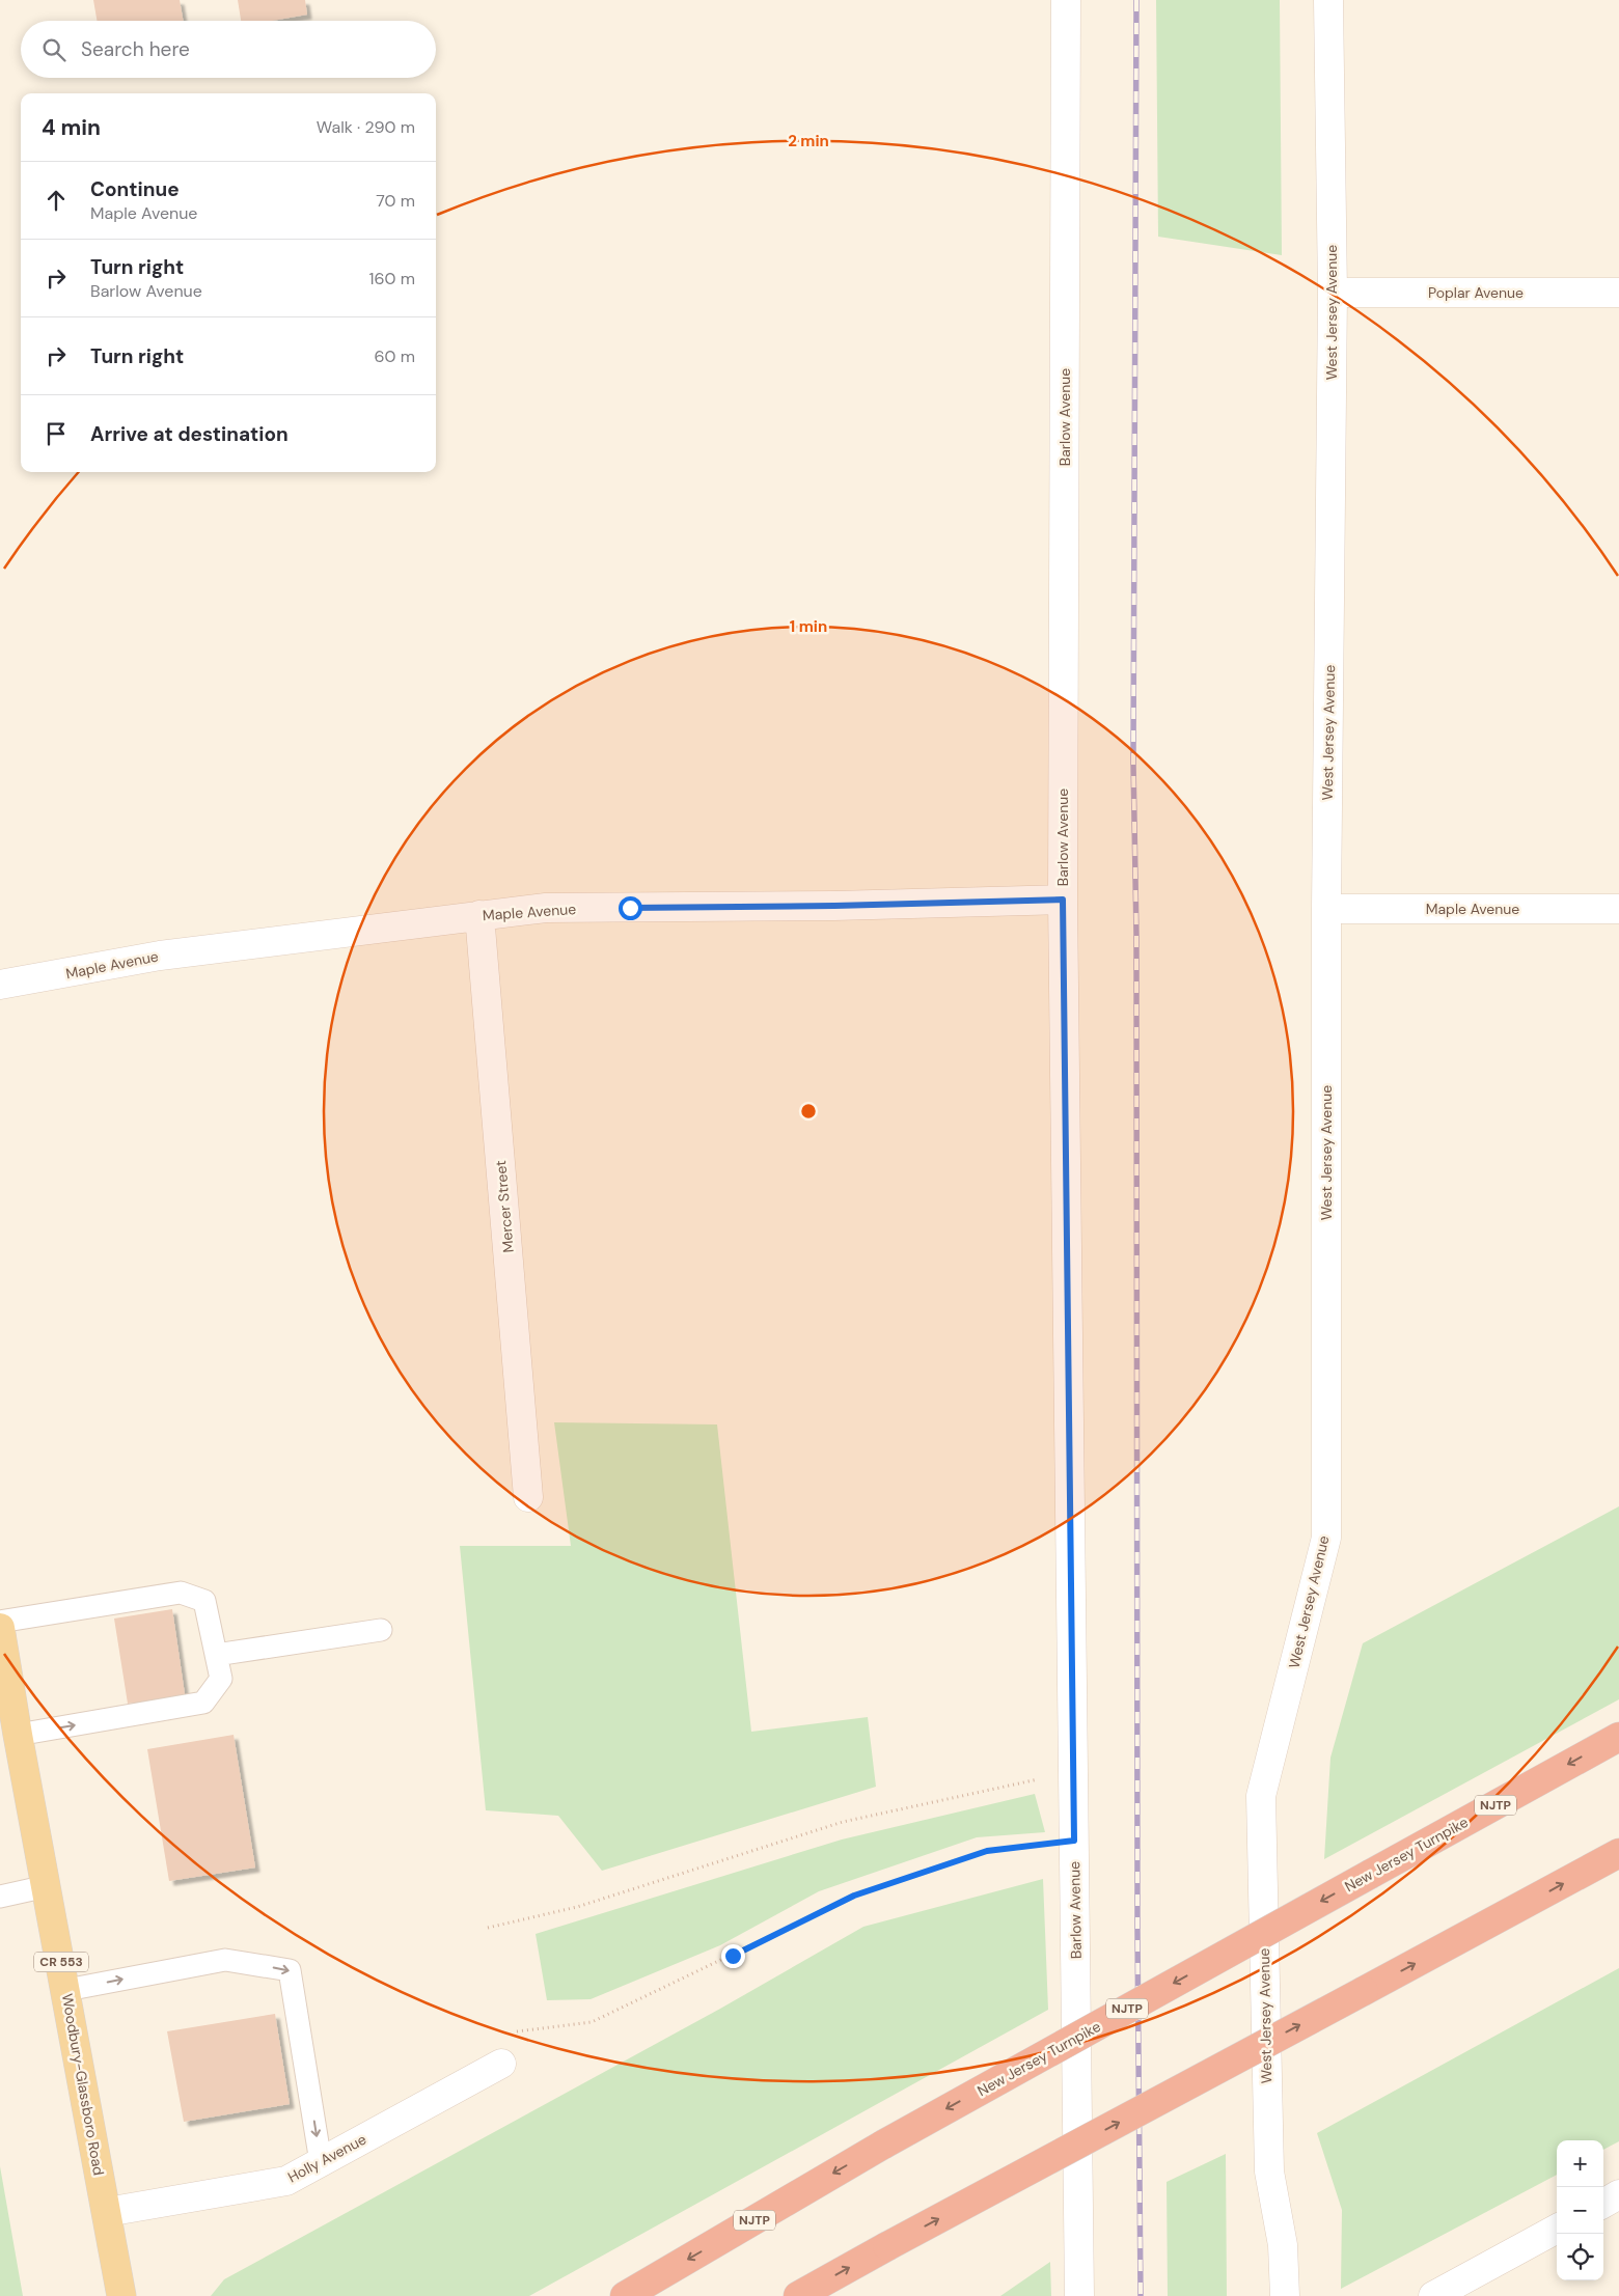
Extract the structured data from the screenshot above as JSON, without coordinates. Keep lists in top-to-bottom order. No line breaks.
{"streets":{"highway":["NJTP","New Jersey Turnpike"],"main road":["CR 553","Woodbury-Glassboro Road"],"street":["Poplar Avenue","West Jersey Avenue","Barlow Avenue","Maple Avenue","Mercer Street","Holly Avenue"]},"crossings":[["Poplar Avenue","West Jersey Avenue"],["West Jersey Avenue","Maple Avenue"],["Barlow Avenue","Maple Avenue"],["Maple Avenue","Mercer Street"],["Woodbury-Glassboro Road","Holly Avenue"]],"page":{"search":"Search here","heading":["4 min","Walk · 290 m"],"list":[["Continue","Maple Avenue","70 m"],["Turn right","Barlow Avenue","160 m"],["Turn right","60 m"],"Arrive at destination"],"map_buttons":["+","−"]},"rings":["2 min","1 min"]}
